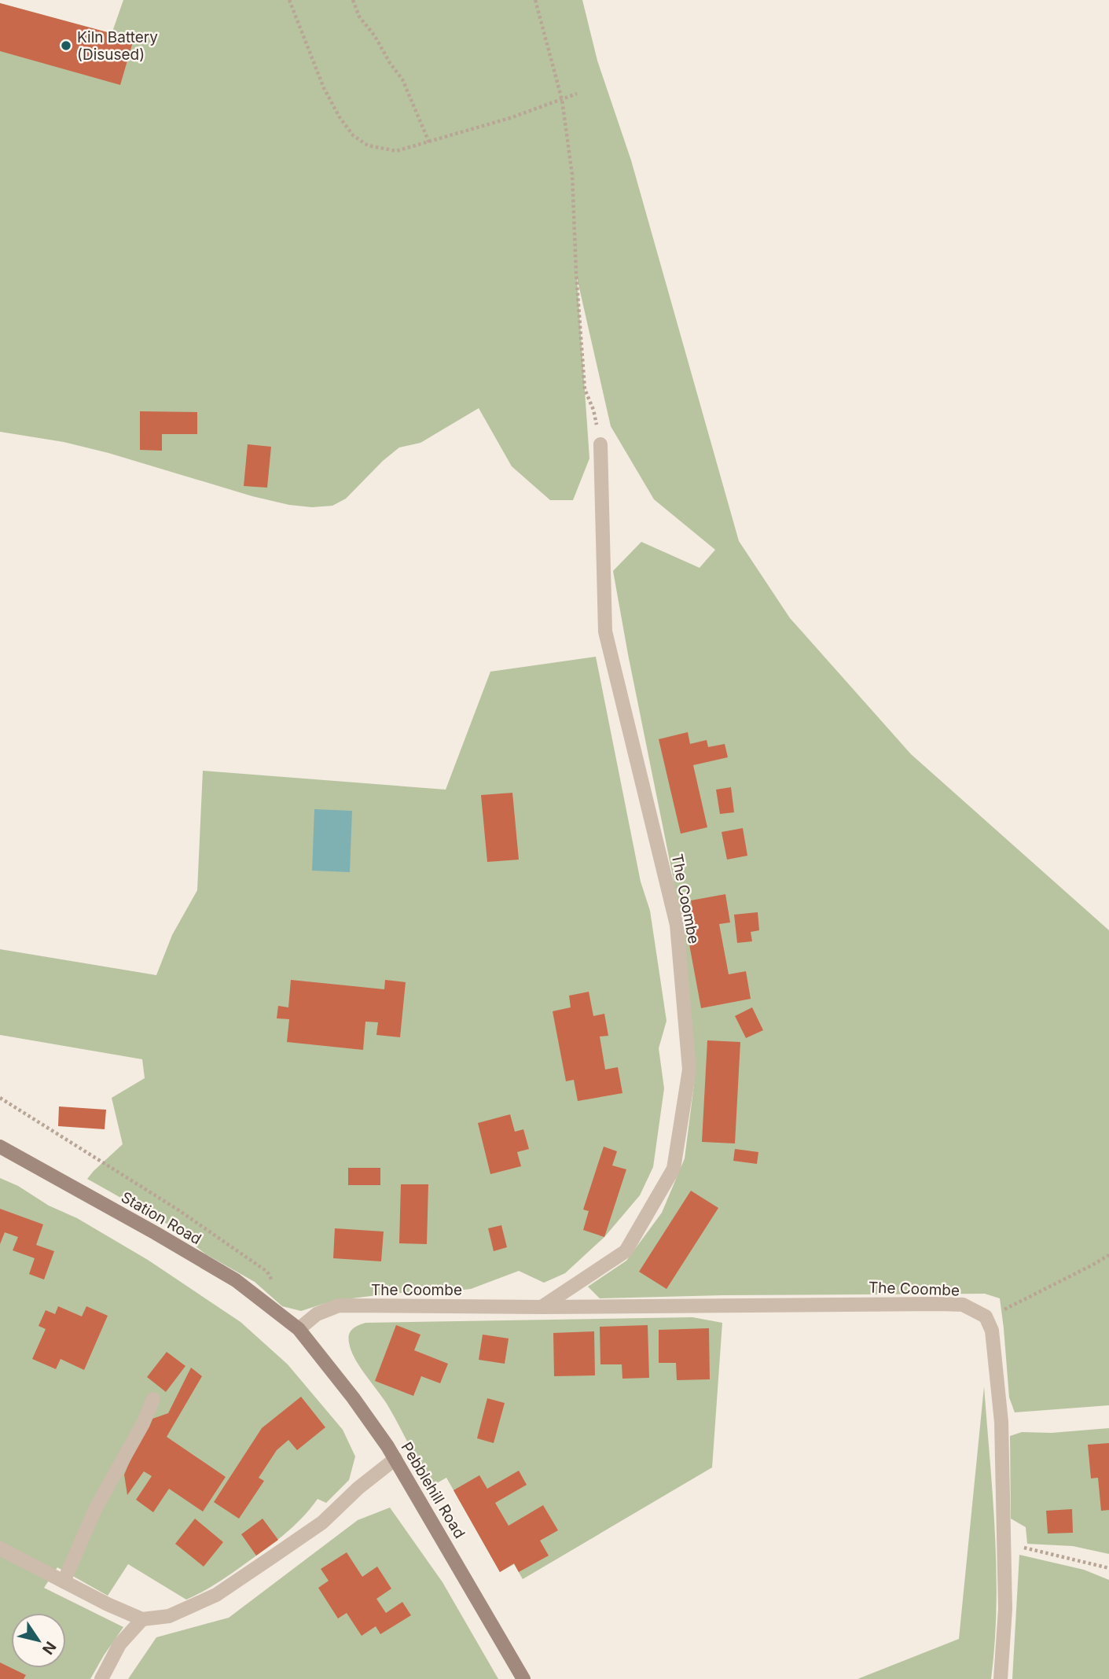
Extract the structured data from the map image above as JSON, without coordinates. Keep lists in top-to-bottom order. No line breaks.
{"streets":{"main road":["Station Road","Pebblehill Road"],"street":["The Coombe"]},"crossings":[["The Coombe","Station Road"],["The Coombe","Pebblehill Road"],["Station Road","Pebblehill Road"]],"places":["Kiln Battery (Disused)"],"north":"bottom right"}
